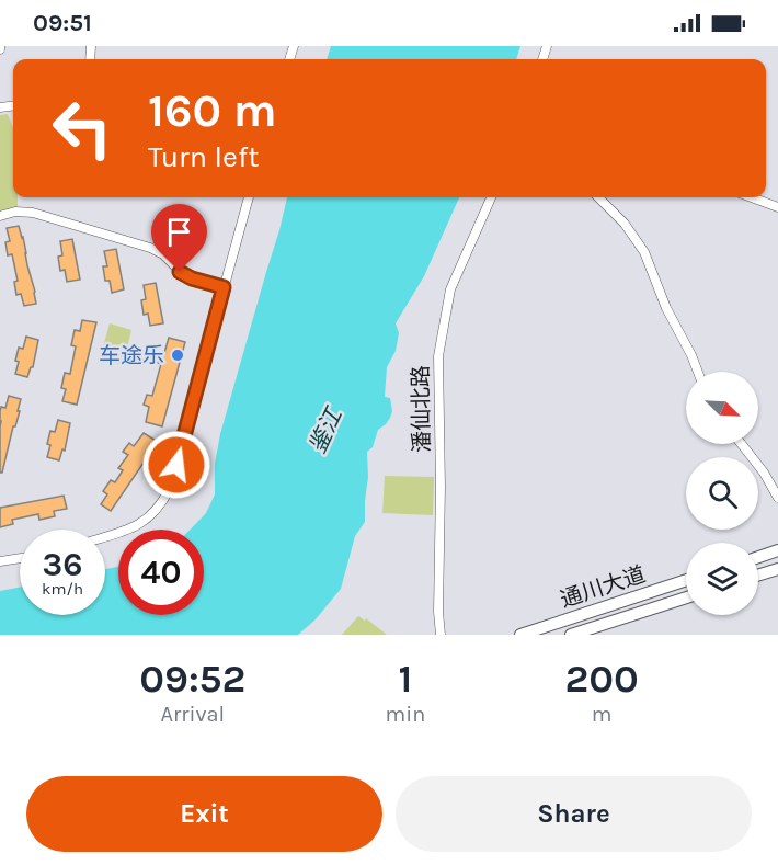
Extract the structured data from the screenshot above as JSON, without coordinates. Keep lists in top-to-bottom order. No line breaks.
{"streets":{"main road":["通川大道"],"street":["潘仙北路"]},"water":["鉴江"],"places":["车途乐"],"north":"bottom right","page":{"status":"09:51","turn":["160 m","Turn left"],"speed":"36 km/h","limit":"40","eta":["09:52","Arrival","1","min","200","m"],"buttons":["Exit","Share"]}}
